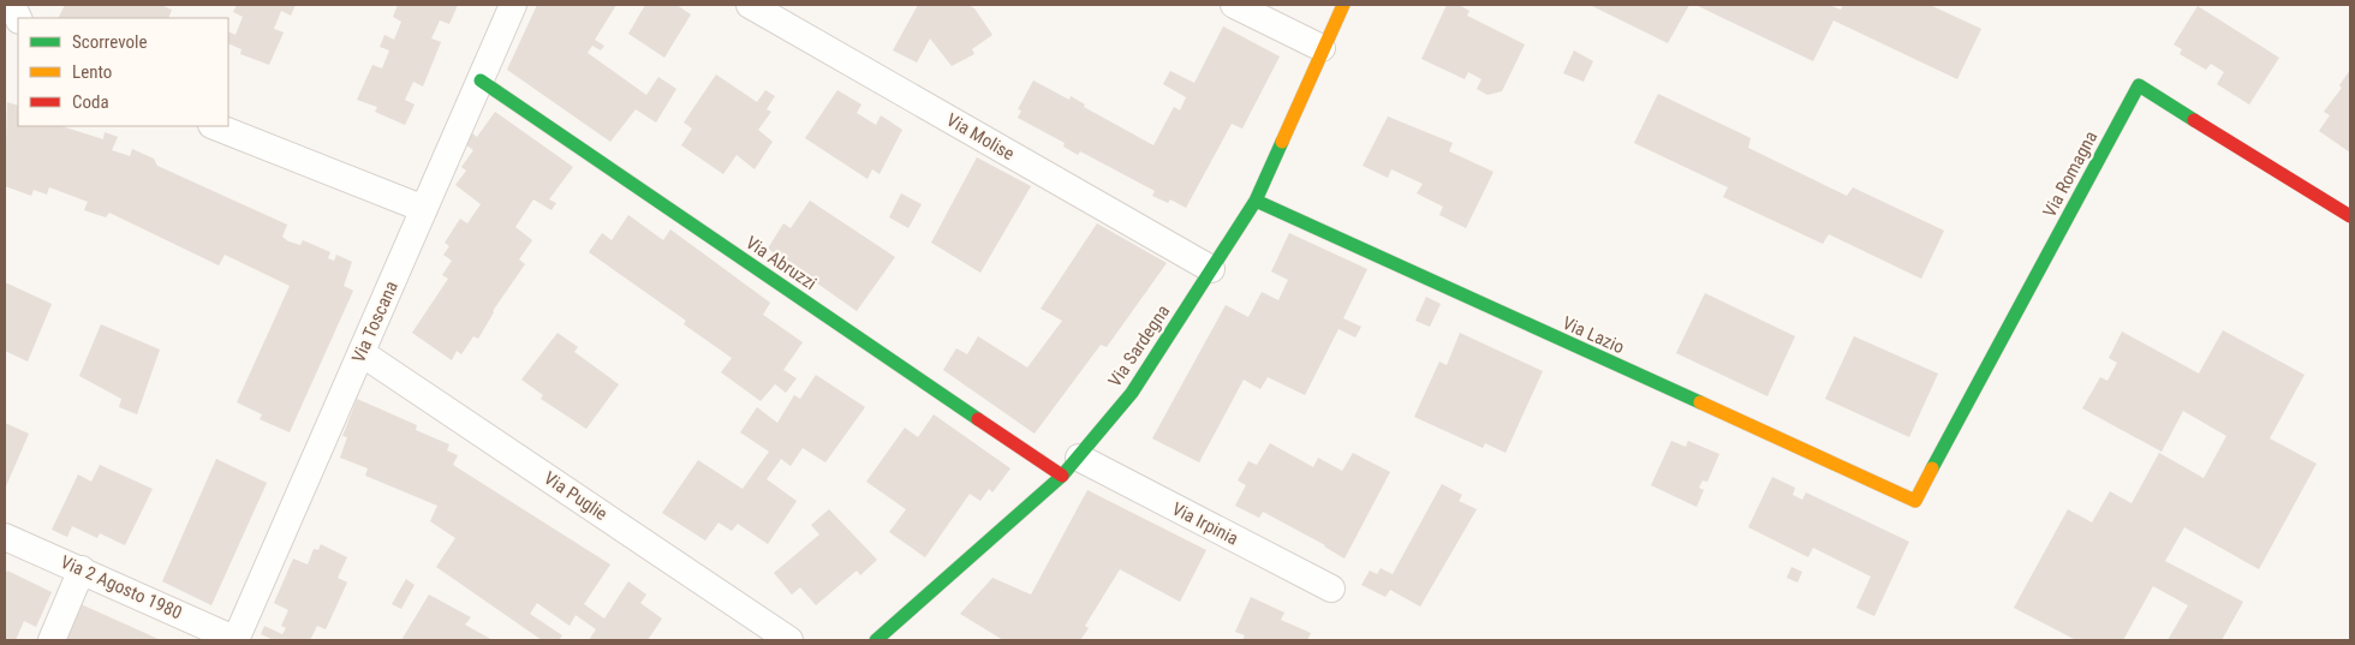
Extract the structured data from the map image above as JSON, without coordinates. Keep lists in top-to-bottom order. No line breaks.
{"streets":{"street":["Via Molise","Via Romagna","Via Abruzzi","Via Toscana","Via Lazio","Via Sardegna","Via Puglie","Via Irpinia","Via 2 Agosto 1980"]},"crossings":[["Via Molise","Via Sardegna"],["Via Romagna","Via Lazio"],["Via Abruzzi","Via Toscana"],["Via Abruzzi","Via Sardegna"],["Via Abruzzi","Via Irpinia"],["Via Toscana","Via Puglie"],["Via Toscana","Via 2 Agosto 1980"],["Via Lazio","Via Sardegna"],["Via Sardegna","Via Irpinia"]],"legend":["Scorrevole","Lento","Coda"]}
